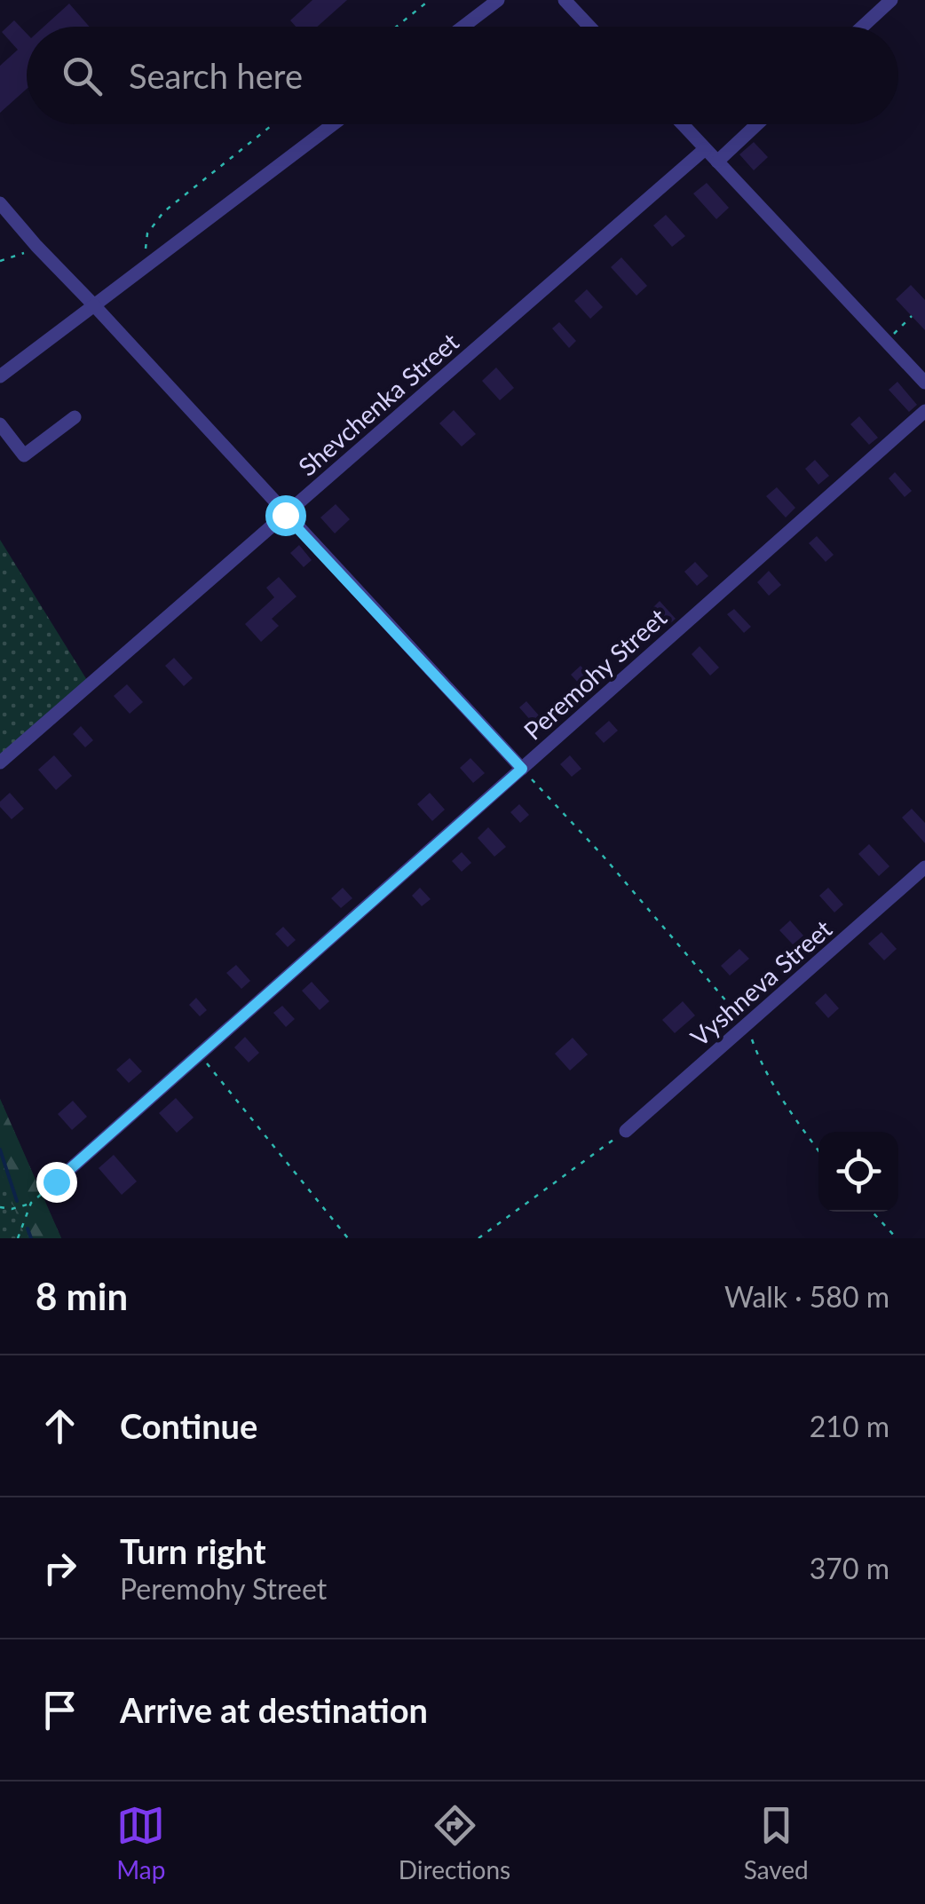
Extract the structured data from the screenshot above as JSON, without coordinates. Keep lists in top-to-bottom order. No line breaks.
{"streets":{"street":["Shevchenka Street","Peremohy Street","Vyshneva Street"]},"page":{"search":"Search here","heading":["8 min","Walk · 580 m"],"list":[["Continue","210 m"],["Turn right","Peremohy Street","370 m"],"Arrive at destination"],"nav":["Map","Directions","Saved"]}}
